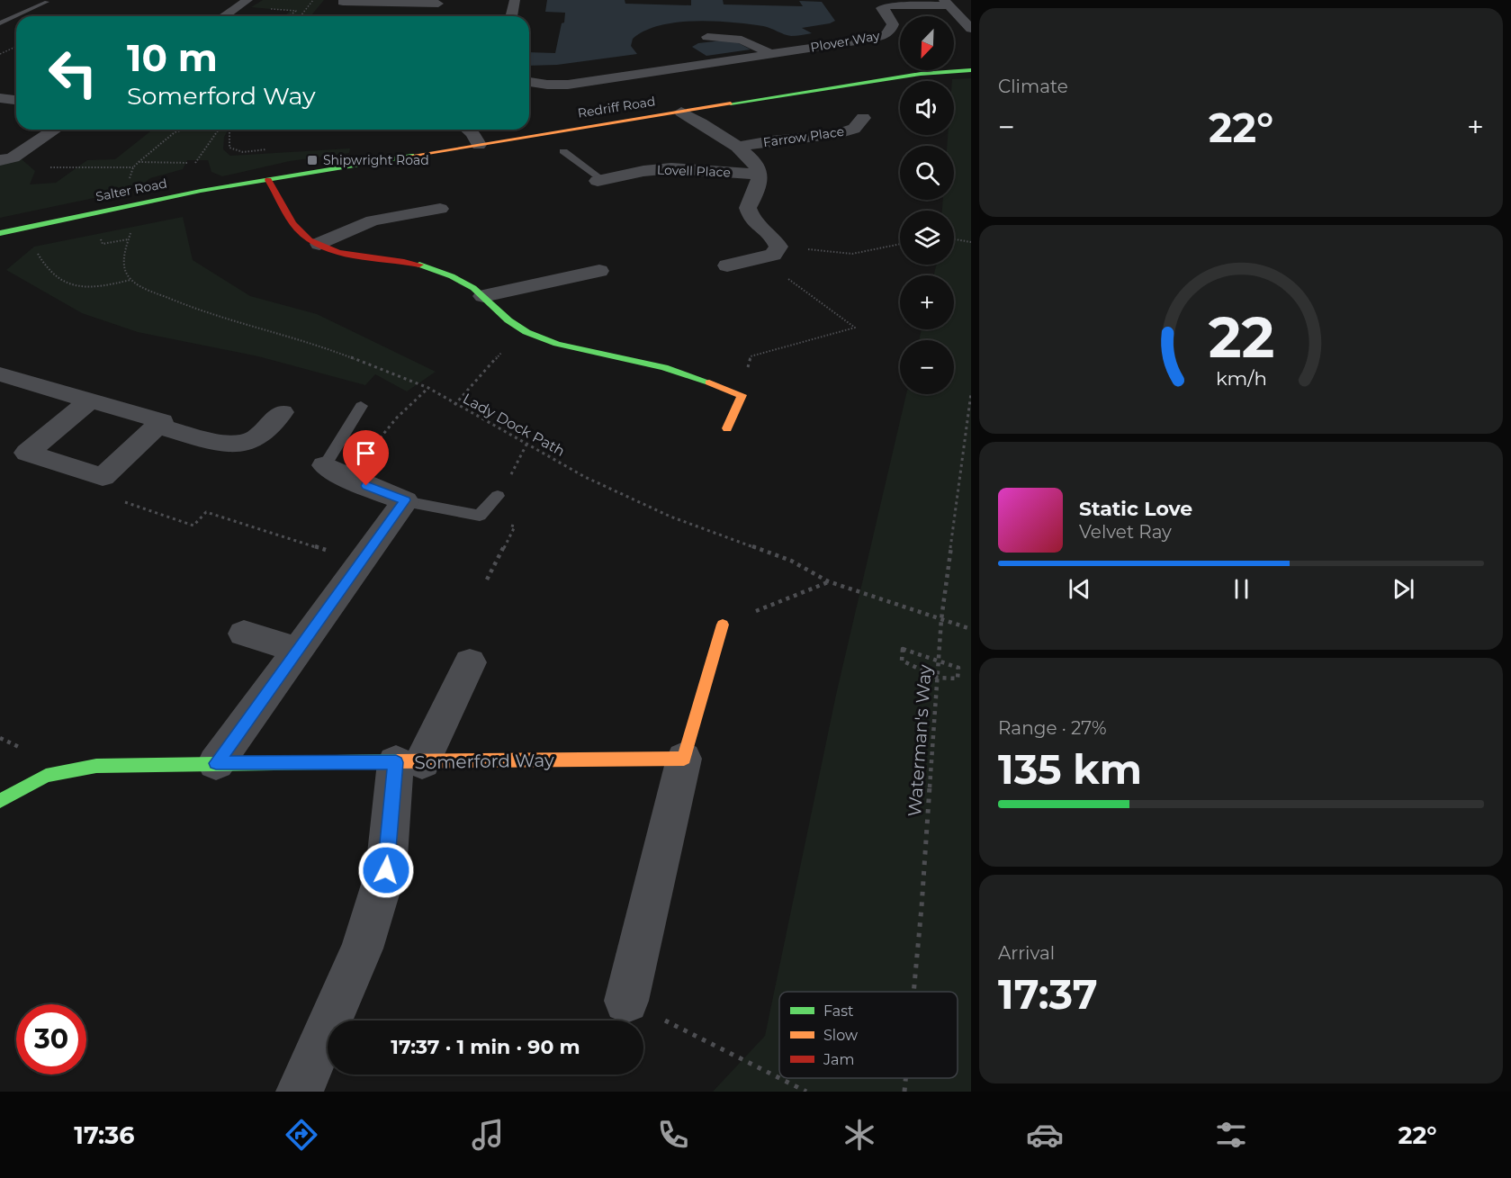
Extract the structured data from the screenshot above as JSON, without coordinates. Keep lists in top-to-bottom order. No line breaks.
{"streets":{"main road":["Redriff Road","Salter Road","Somerford Way"],"street":["Plover Way","Farrow Place","Lovell Place"],"path":["Lady Dock Path","Waterman's Way"]},"crossings":[["Redriff Road","Salter Road"],["Lady Dock Path","Waterman's Way"]],"places":{"transit":["Shipwright Road"]},"legend":["Fast","Slow","Jam"],"north":"bottom left","page":{"tile":["Climate",["Range · 27%","135 km"],["Arrival","17:37"]],"map_buttons":["+","−"],"turn":["10 m","Somerford Way"],"heat":["−","22°","+"],"song":["Static Love","Velvet Ray"],"limit":"30","trip":"17:37 · 1 min · 90 m","tabs":["17:36","22°"],"gauge":["22","km/h"]}}
